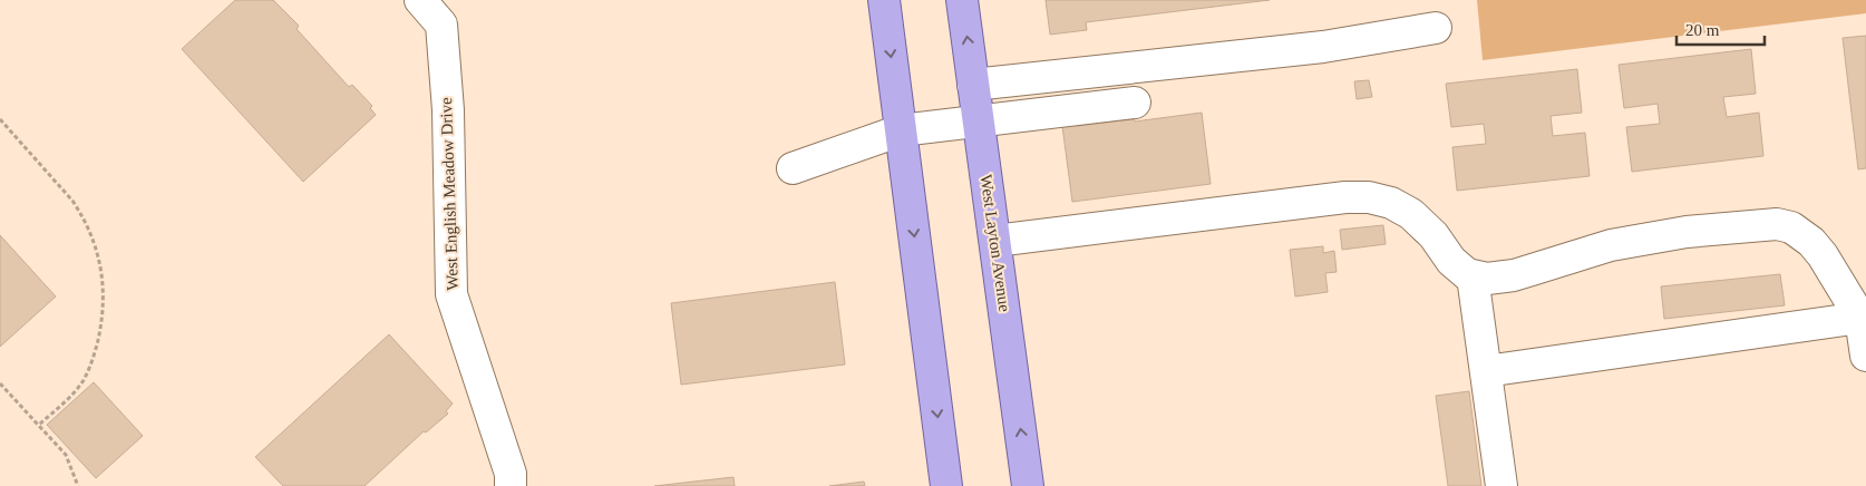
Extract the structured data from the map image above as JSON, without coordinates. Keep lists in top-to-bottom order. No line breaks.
{"streets":{"main road":["West Layton Avenue"],"lane":["West English Meadow Drive"]},"scale_bar":"20 m"}
